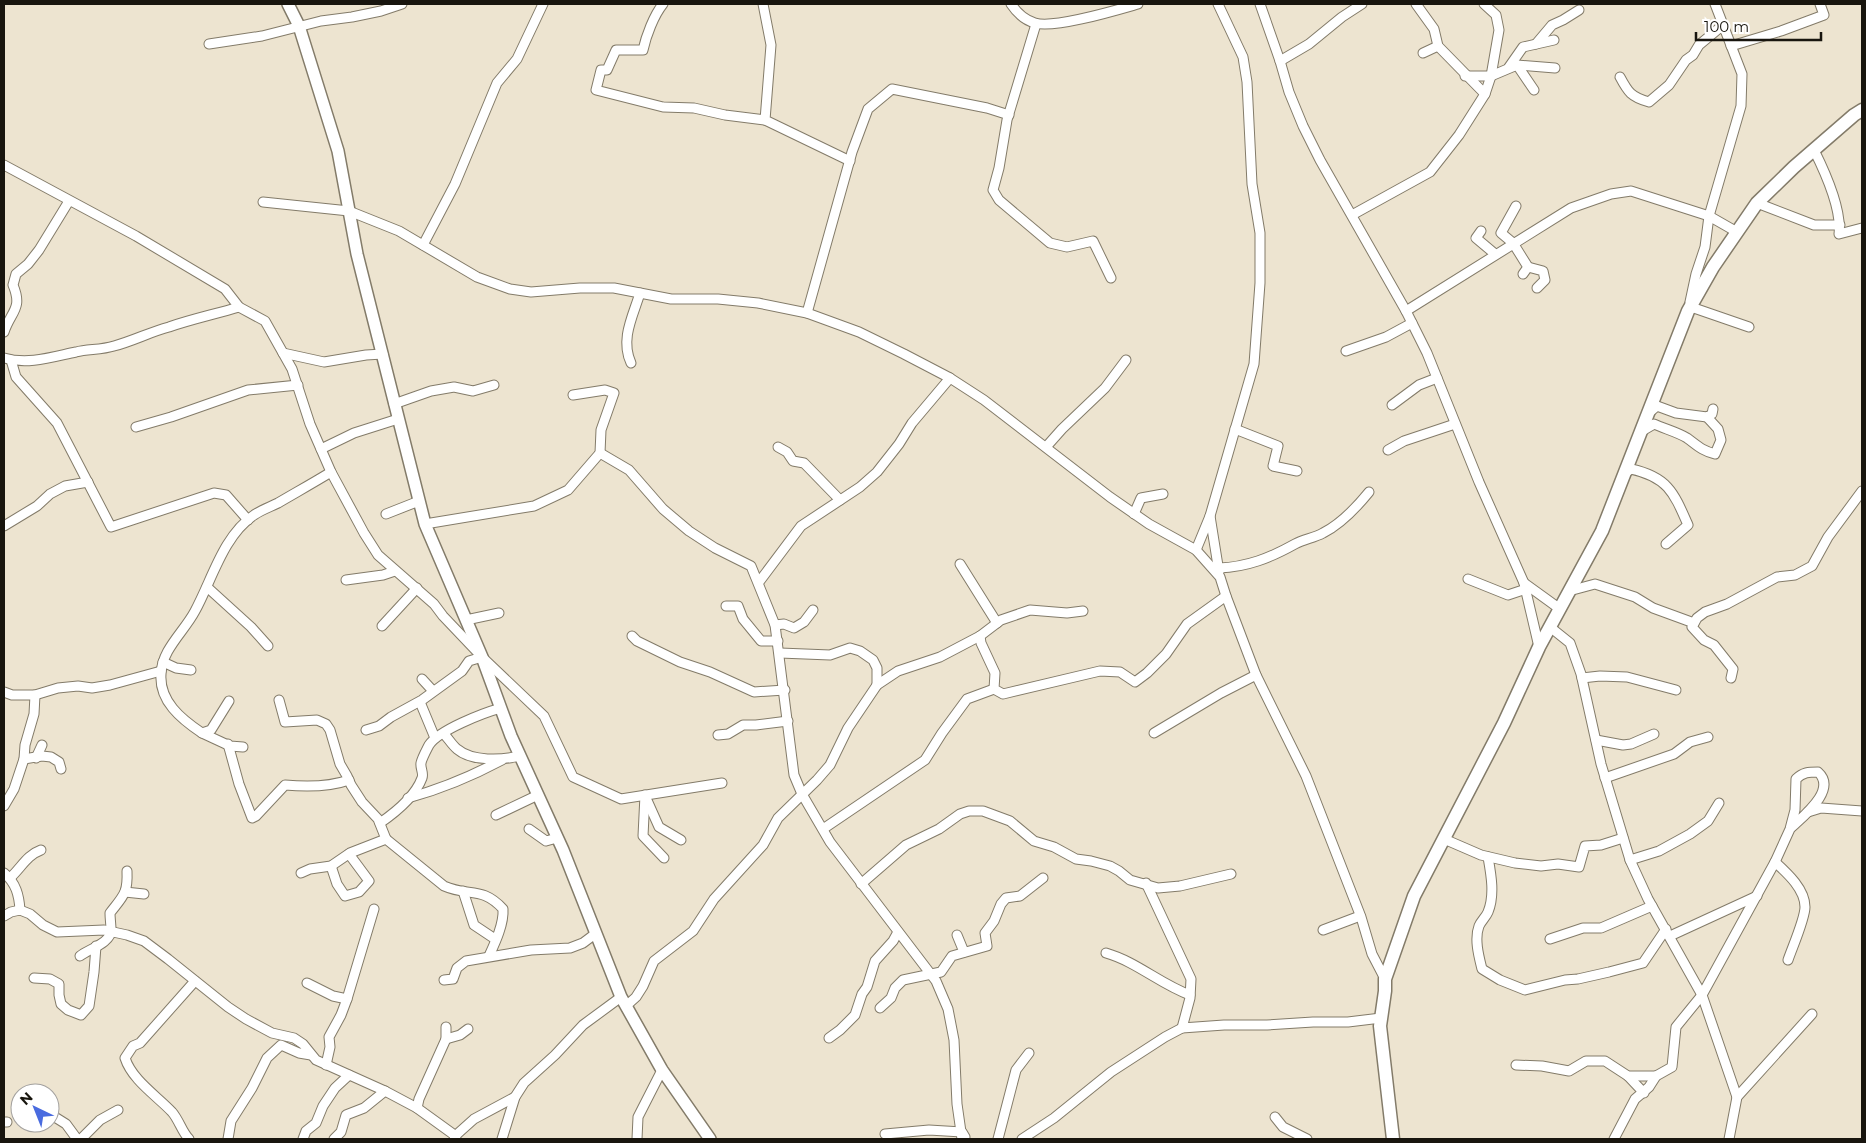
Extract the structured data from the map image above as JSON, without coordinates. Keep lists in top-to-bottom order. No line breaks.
{"scale_bar":"100 m","north":"top left"}
